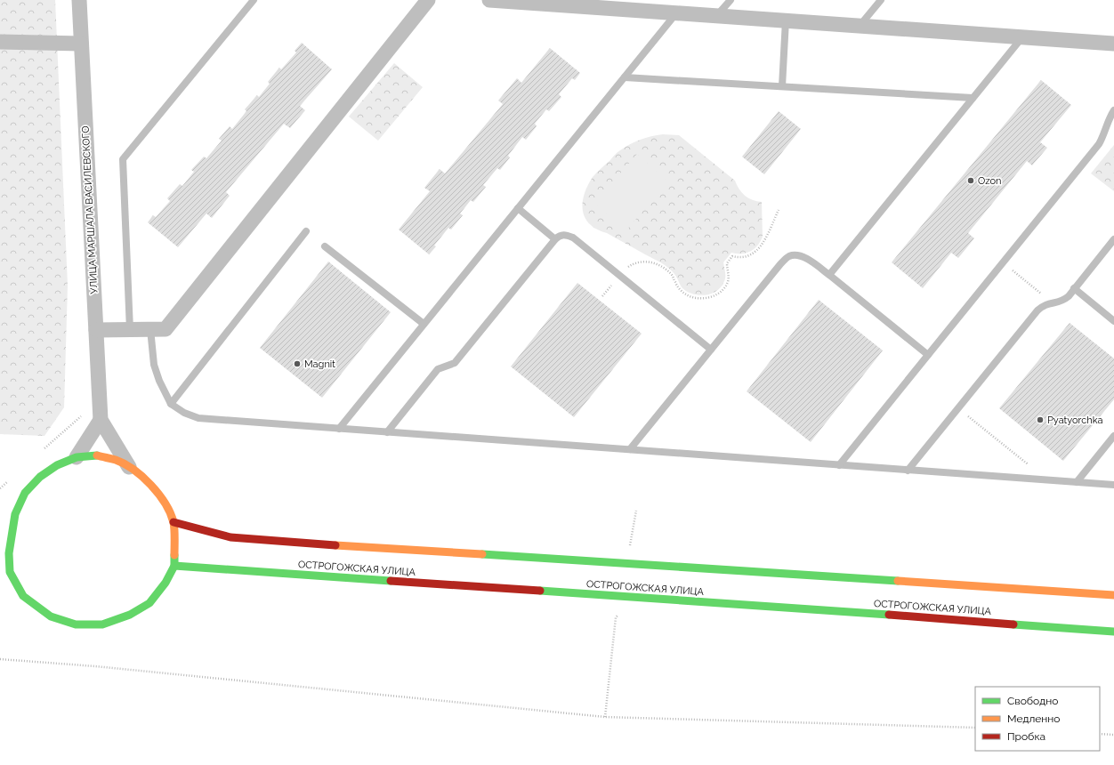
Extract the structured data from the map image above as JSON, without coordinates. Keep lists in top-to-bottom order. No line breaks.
{"streets":{"street":["УЛИЦА МАРШАЛА ВАСИЛЕВСКОГО","ОСТРОГОЖСКАЯ УЛИЦА"]},"places":["Ozon","Magnit","Pyatyorchka"],"legend":["Свободно","Медленно","Пробка"]}
